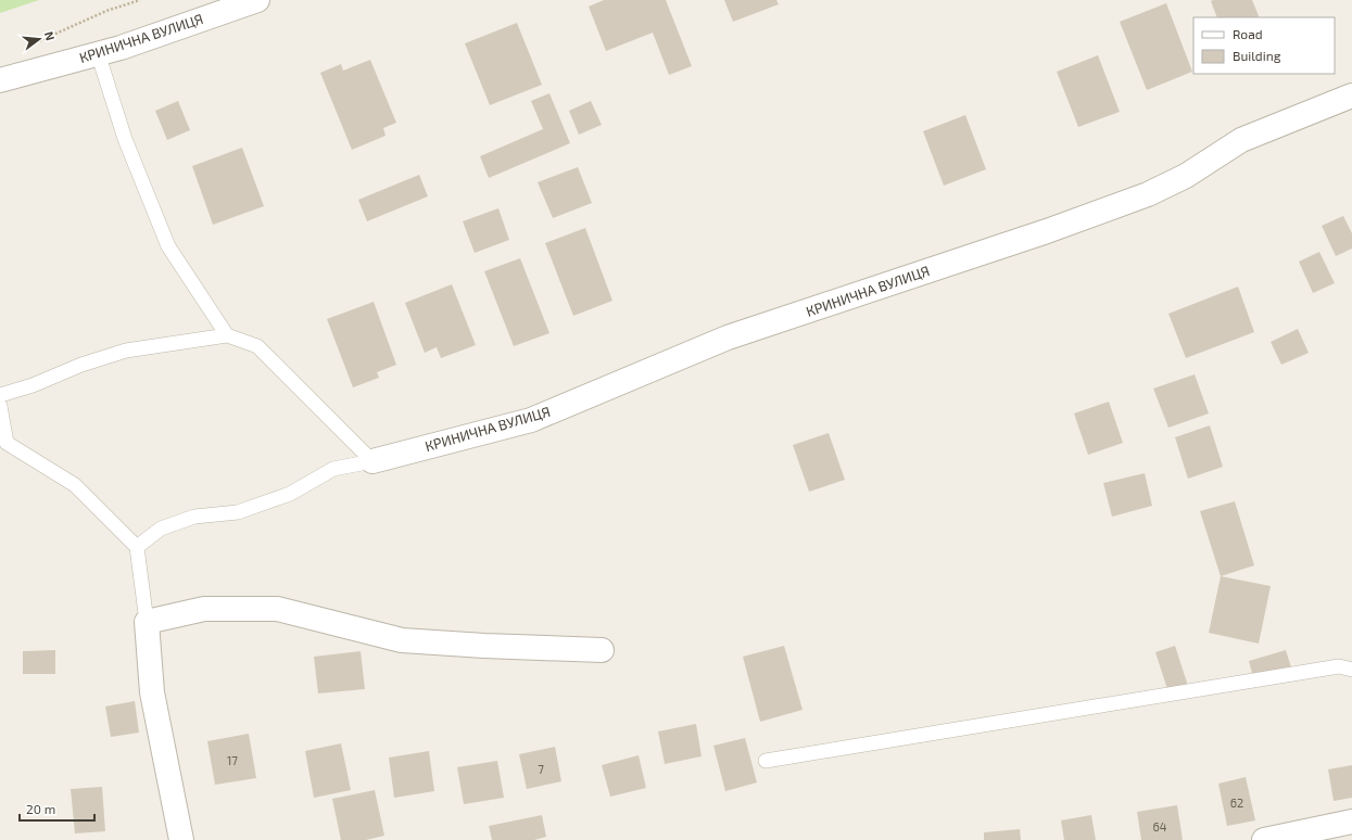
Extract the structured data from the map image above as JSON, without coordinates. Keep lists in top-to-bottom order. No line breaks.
{"streets":{"street":["КРИНИЧНА ВУЛИЦЯ"]},"house_numbers":["17","7","62","64"],"legend":["Road","Building"],"scale_bar":"20 m","north":"right"}
